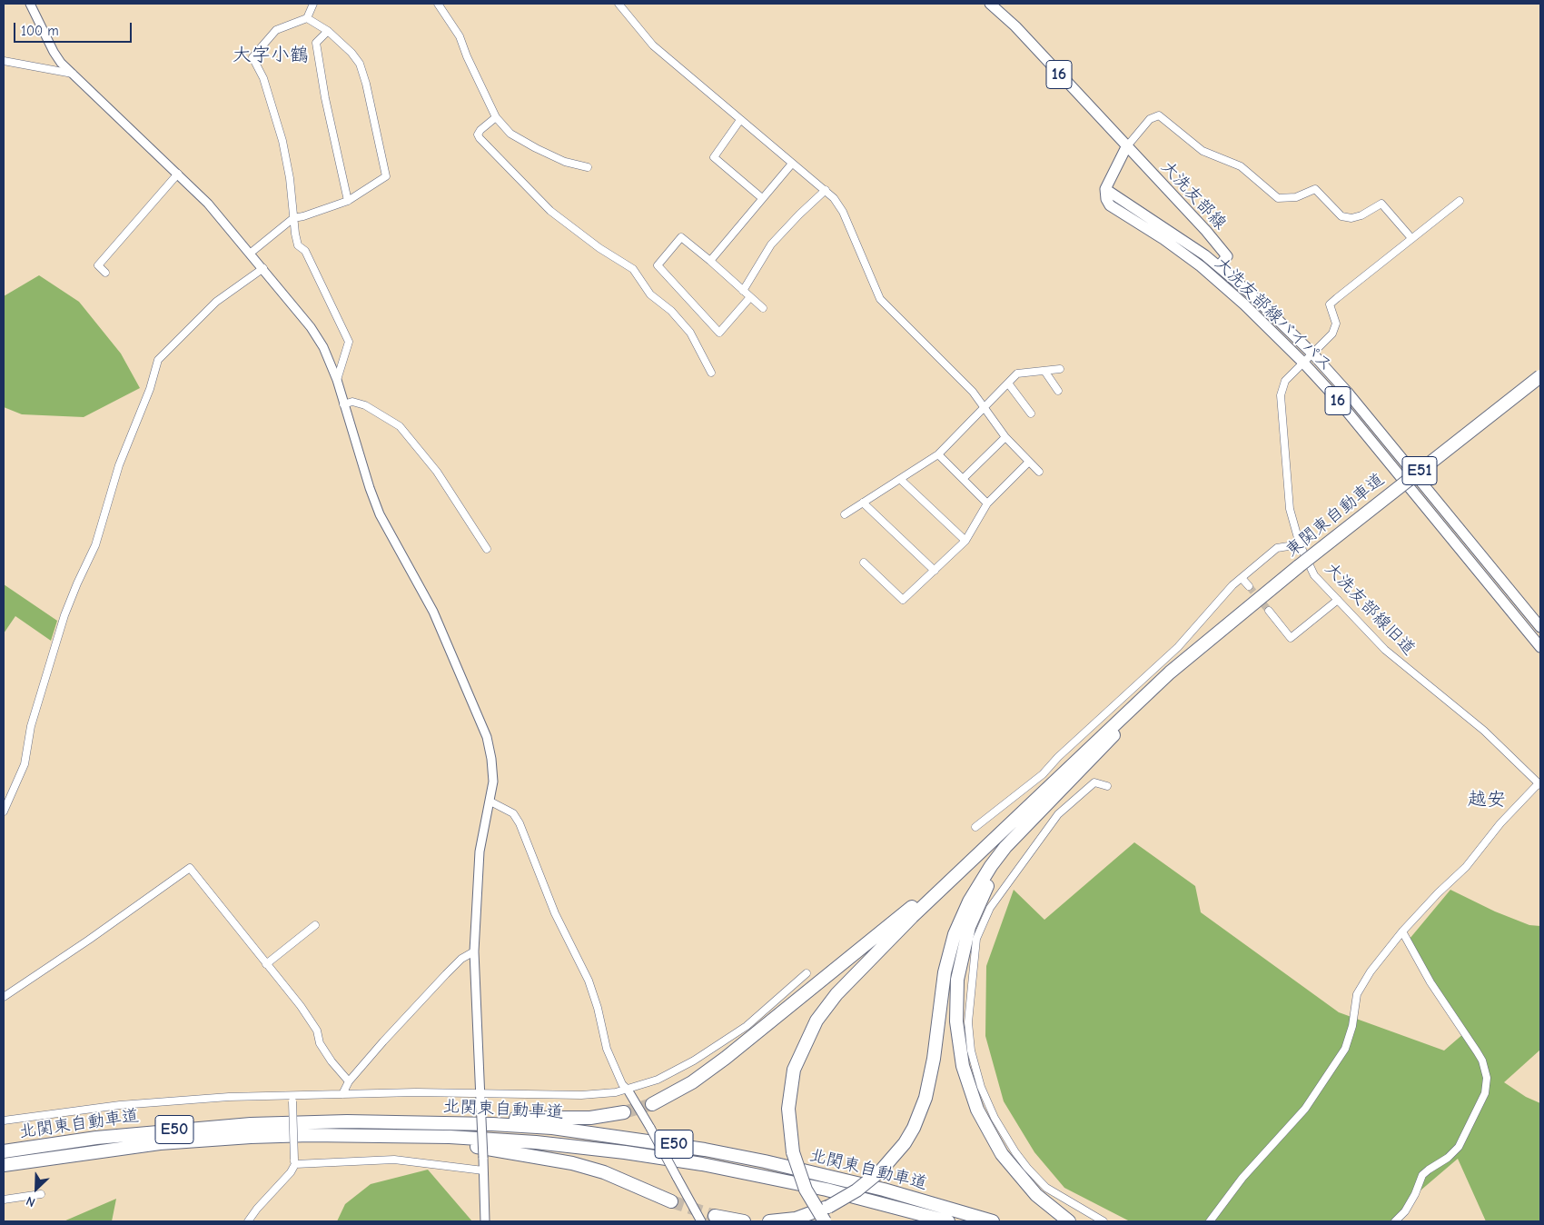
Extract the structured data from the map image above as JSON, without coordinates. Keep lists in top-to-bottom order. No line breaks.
{"streets":{"highway":["E51","東関東自動車道","北関東自動車道","E50"],"main road":["16","大洗友部線","大洗友部線バイパス"],"street":["大洗友部線旧道"]},"crossings":[["大洗友部線","大洗友部線バイパス"],["大洗友部線バイパス","大洗友部線旧道"]],"districts":["大字小鶴","越安"],"scale_bar":"100 m","north":"bottom left"}
